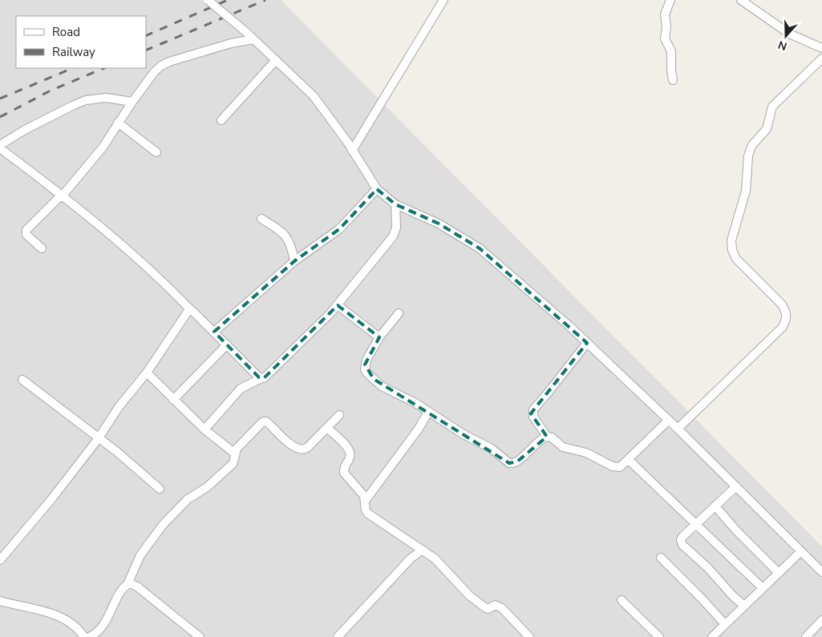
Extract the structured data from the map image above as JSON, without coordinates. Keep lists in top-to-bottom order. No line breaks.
{"legend":["Road","Railway"],"north":"bottom"}
